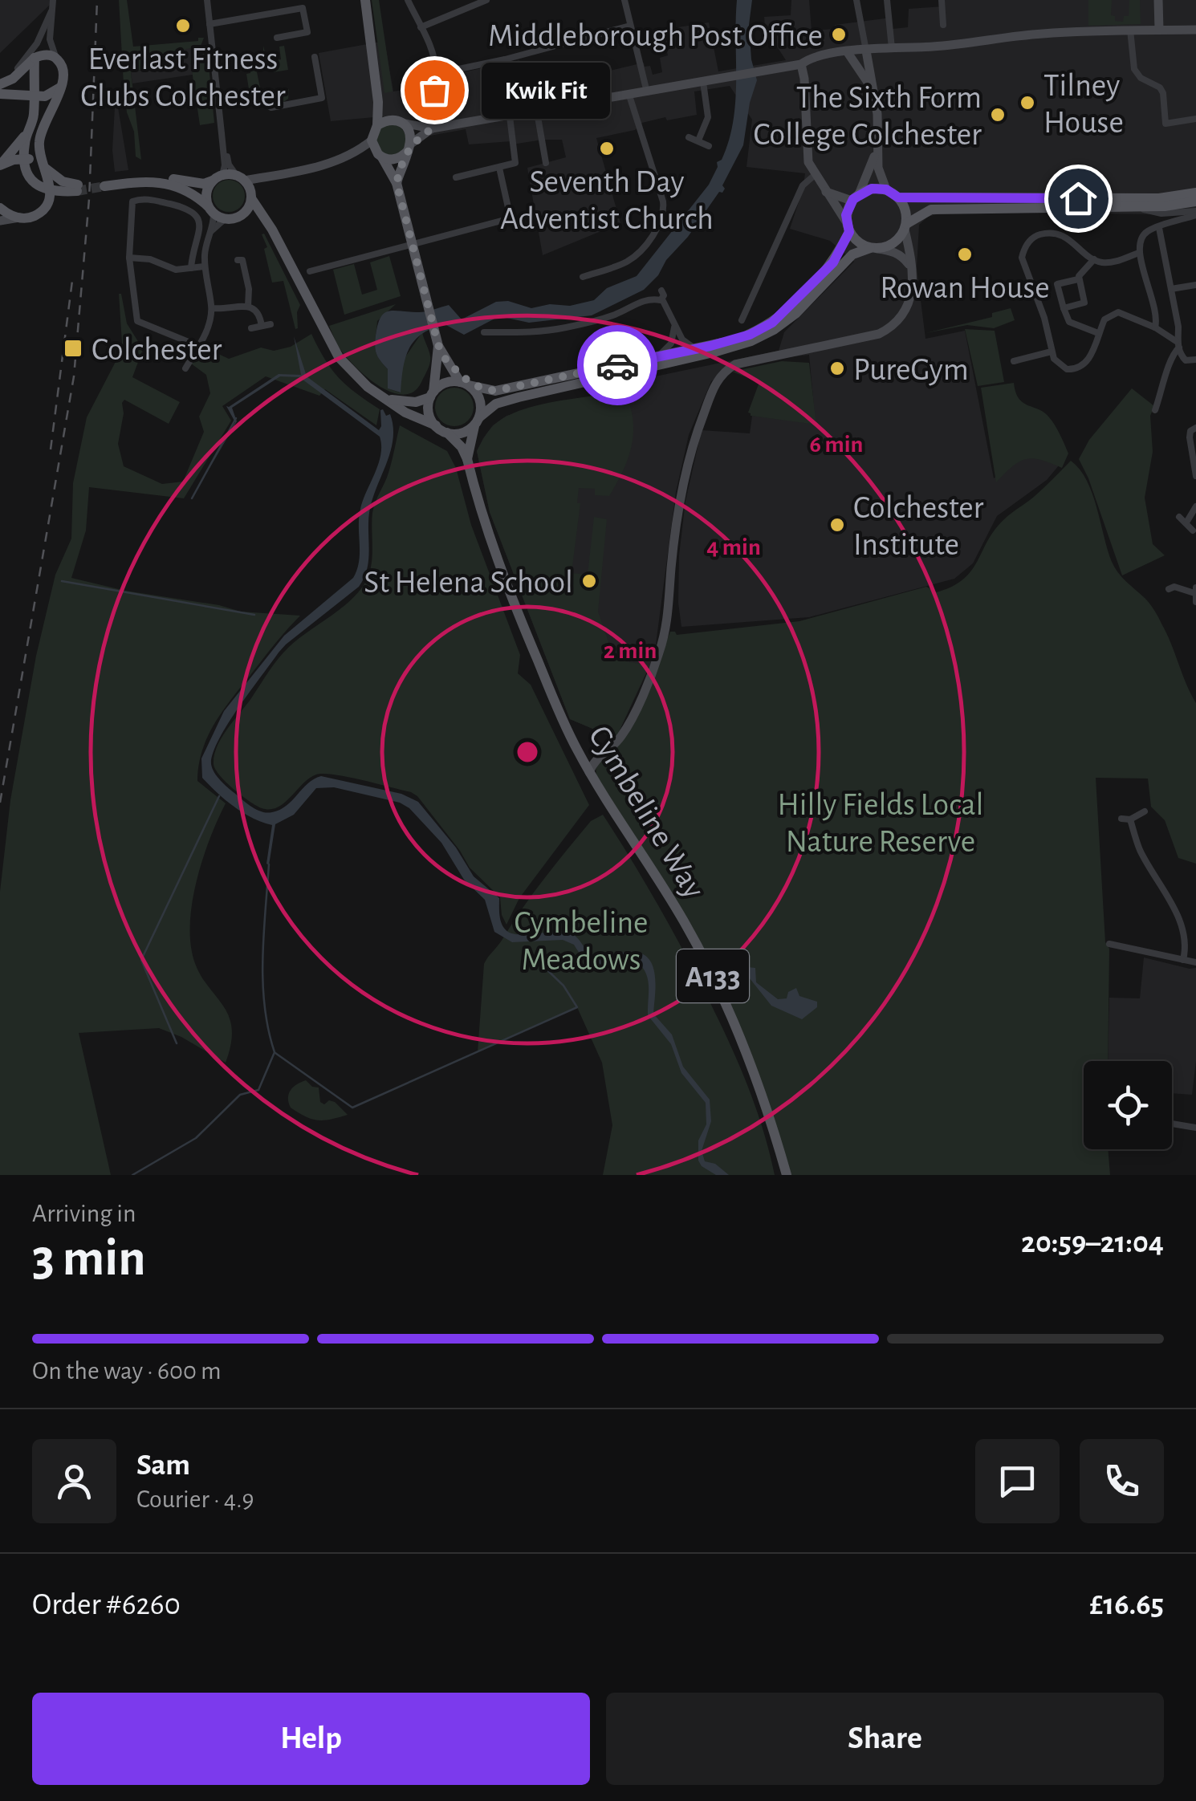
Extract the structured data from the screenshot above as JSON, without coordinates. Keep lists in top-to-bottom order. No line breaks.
{"streets":{"main road":["Cymbeline Way","A133"]},"crossings":[["Cymbeline Way","A133"]],"parks":["Hilly Fields Local Nature Reserve","Cymbeline Meadows"],"places":{"other":["Everlast Fitness Clubs Colchester","Middleborough Post Office","Kwik Fit","Tilney House","The Sixth Form College Colchester","Seventh Day Adventist Church","Rowan House","PureGym","Colchester Institute","St Helena School"],"transit":["Colchester"]},"page":{"bubble":"Kwik Fit","heading":["3 min","Arriving in","20:59–21:04"],"panel":["Sam","Courier · 4.9","Order #6260","£16.65"],"bar":"On the way · 600 m","buttons":["Help","Share"]},"rings":["6 min","4 min","2 min"]}
